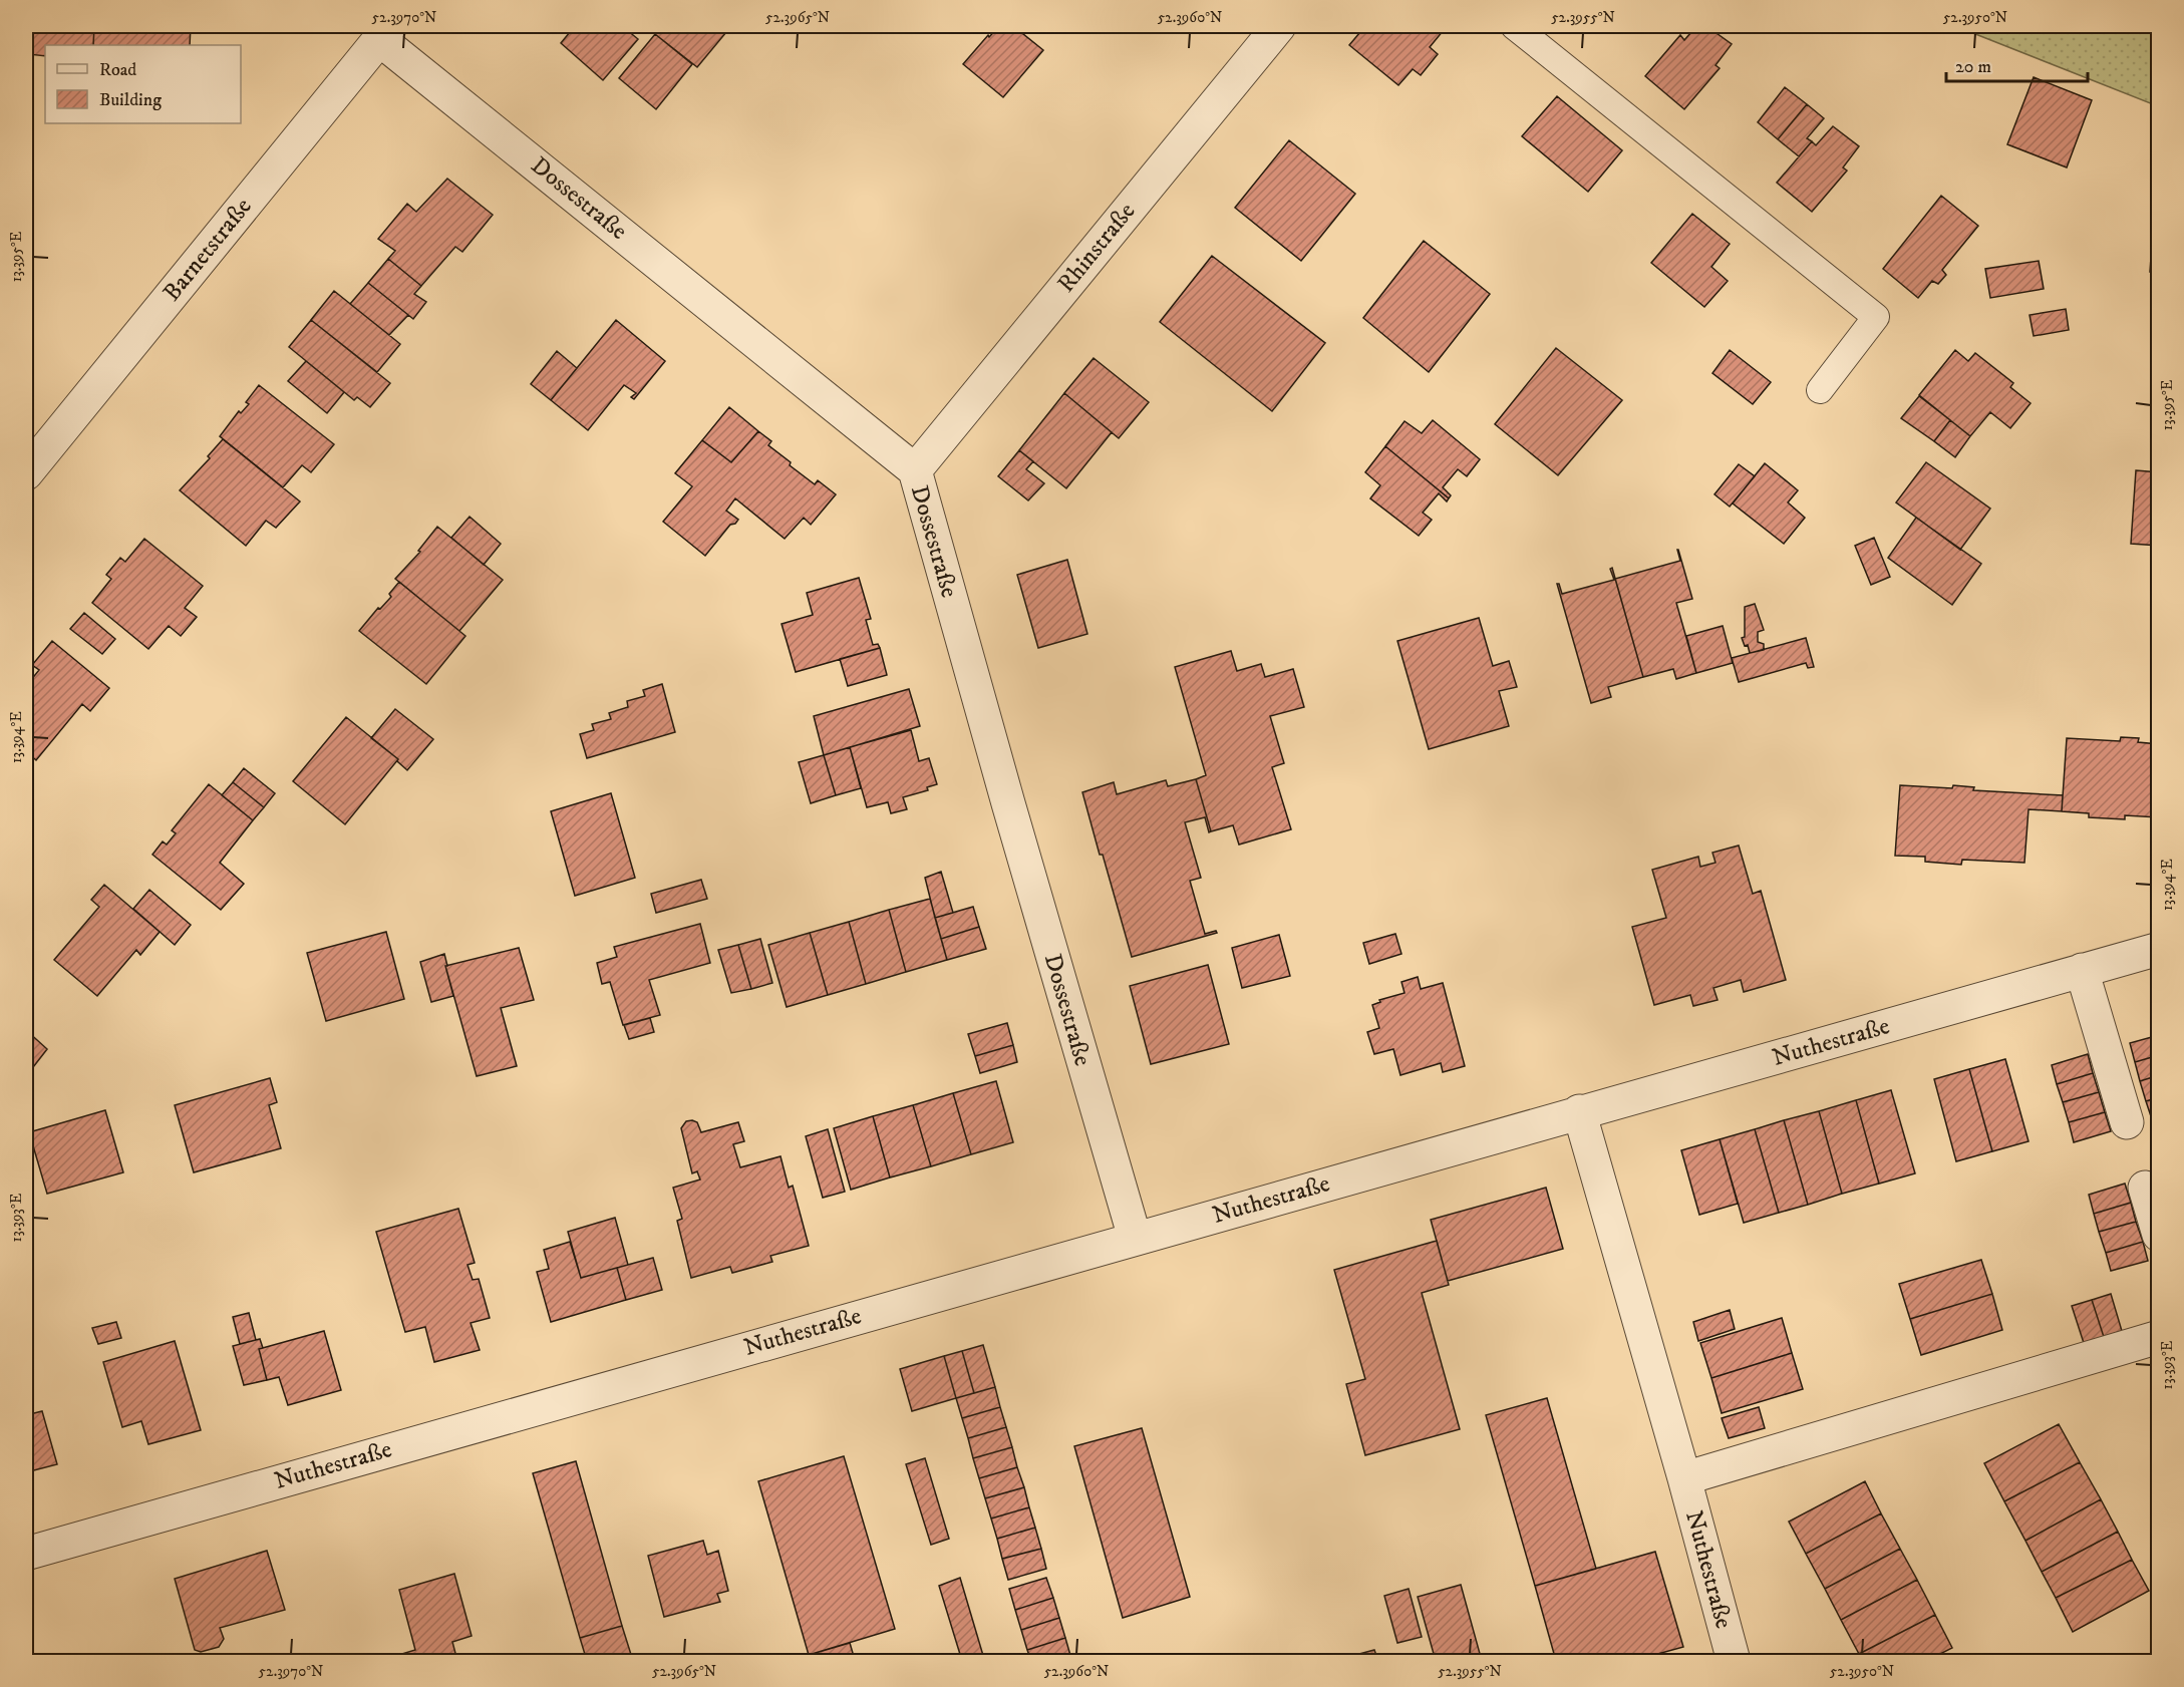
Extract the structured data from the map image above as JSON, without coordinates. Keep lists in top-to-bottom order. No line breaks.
{"streets":{"street":["Dossestraße","Rhinstraße","Barnetstraße","Nuthestraße"]},"crossings":[["Dossestraße","Rhinstraße"],["Dossestraße","Barnetstraße"],["Dossestraße","Nuthestraße"]],"legend":["Road","Building"],"scale_bar":"20 m","coordinates":["52.3970°N","52.3965°N","52.3960°N","52.3955°N","52.3950°N","13.395°E","13.394°E","13.393°E"]}
